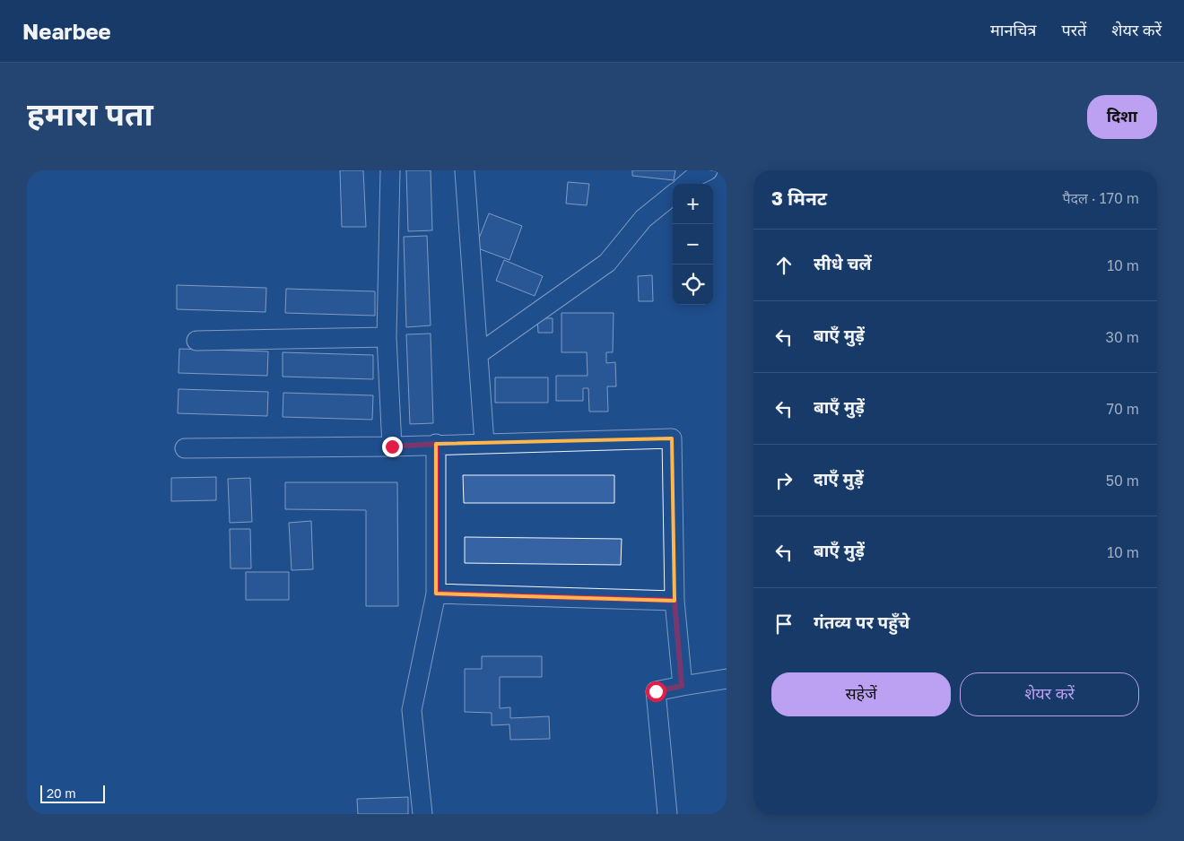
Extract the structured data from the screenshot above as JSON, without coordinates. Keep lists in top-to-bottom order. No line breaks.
{"scale_bar":"20 m","page":{"header":"Nearbee","nav":["मानचित्र","परतें","शेयर करें"],"title":"हमारा पता","buttons":["दिशा",["सहेजें","शेयर करें"]],"heading":["3 मिनट","पैदल · 170 m"],"map_buttons":["+","−"],"list":[["सीधे चलें","10 m"],["बाएँ मुड़ें","30 m"],["बाएँ मुड़ें","70 m"],["दाएँ मुड़ें","50 m"],["बाएँ मुड़ें","10 m"],"गंतव्य पर पहुँचे"],"scale":"20 m"}}
